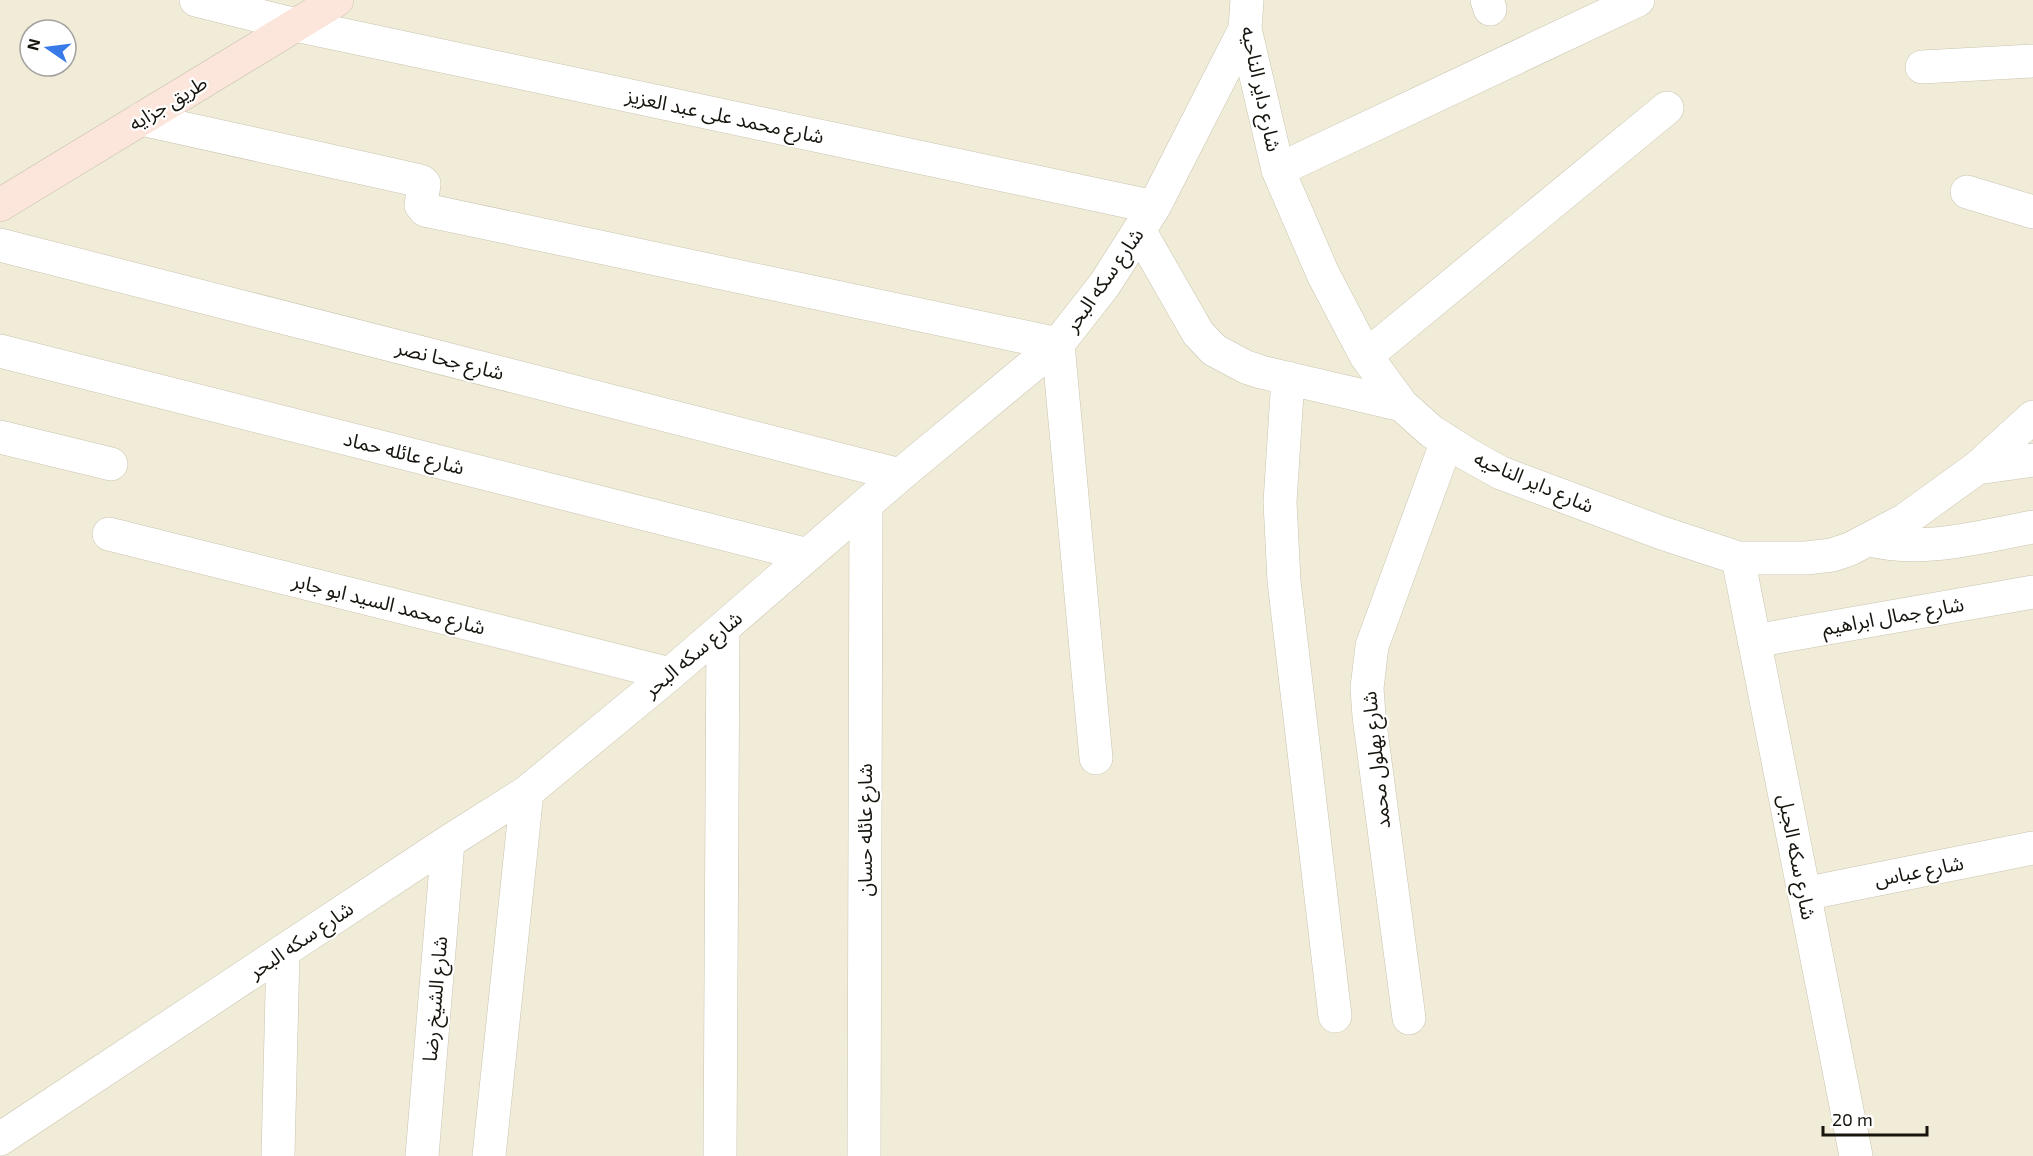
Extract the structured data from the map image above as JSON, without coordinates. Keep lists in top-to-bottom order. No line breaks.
{"streets":{"street":["شارع داير الناحيه","طريق جزايه","شارع محمد على عبد العزيز","شارع سكه البحر","شارع جحا نصر","شارع عائله حماد","شارع محمد السيد ابو جابر","شارع جمال ابراهيم","شارع بهلول محمد","شارع عائله حسان","شارع سكه الجبل","شارع عباس","شارع الشيخ رضا"]},"crossings":[["شارع داير الناحيه","شارع سكه البحر"],["شارع داير الناحيه","شارع بهلول محمد"],["شارع داير الناحيه","شارع سكه الجبل"],["طريق جزايه","شارع محمد على عبد العزيز"],["شارع محمد على عبد العزيز","شارع سكه البحر"],["شارع سكه البحر","شارع جحا نصر"],["شارع سكه البحر","شارع عائله حماد"],["شارع سكه البحر","شارع محمد السيد ابو جابر"],["شارع سكه البحر","شارع عائله حسان"],["شارع سكه البحر","شارع الشيخ رضا"],["شارع جمال ابراهيم","شارع سكه الجبل"],["شارع سكه الجبل","شارع عباس"]],"scale_bar":"20 m","north":"left"}
